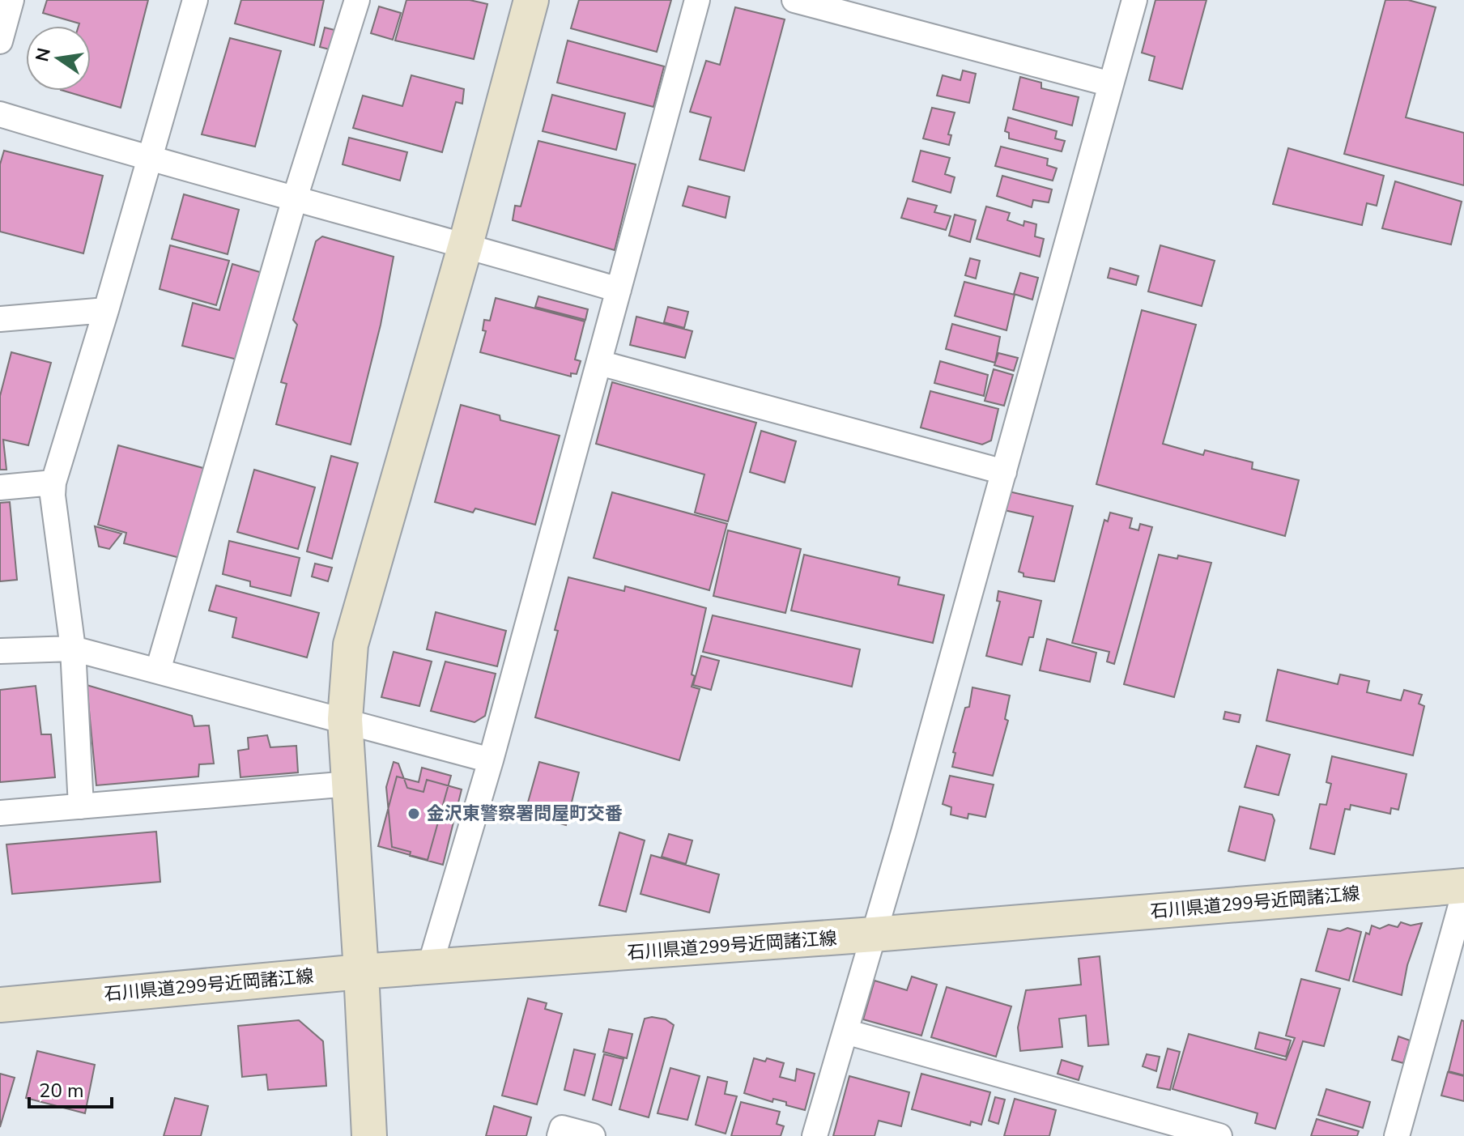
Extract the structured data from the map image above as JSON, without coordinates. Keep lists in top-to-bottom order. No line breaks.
{"streets":{"main road":["石川県道299号近岡諸江線"]},"places":["金沢東警察署問屋町交番"],"scale_bar":"20 m","north":"left"}
